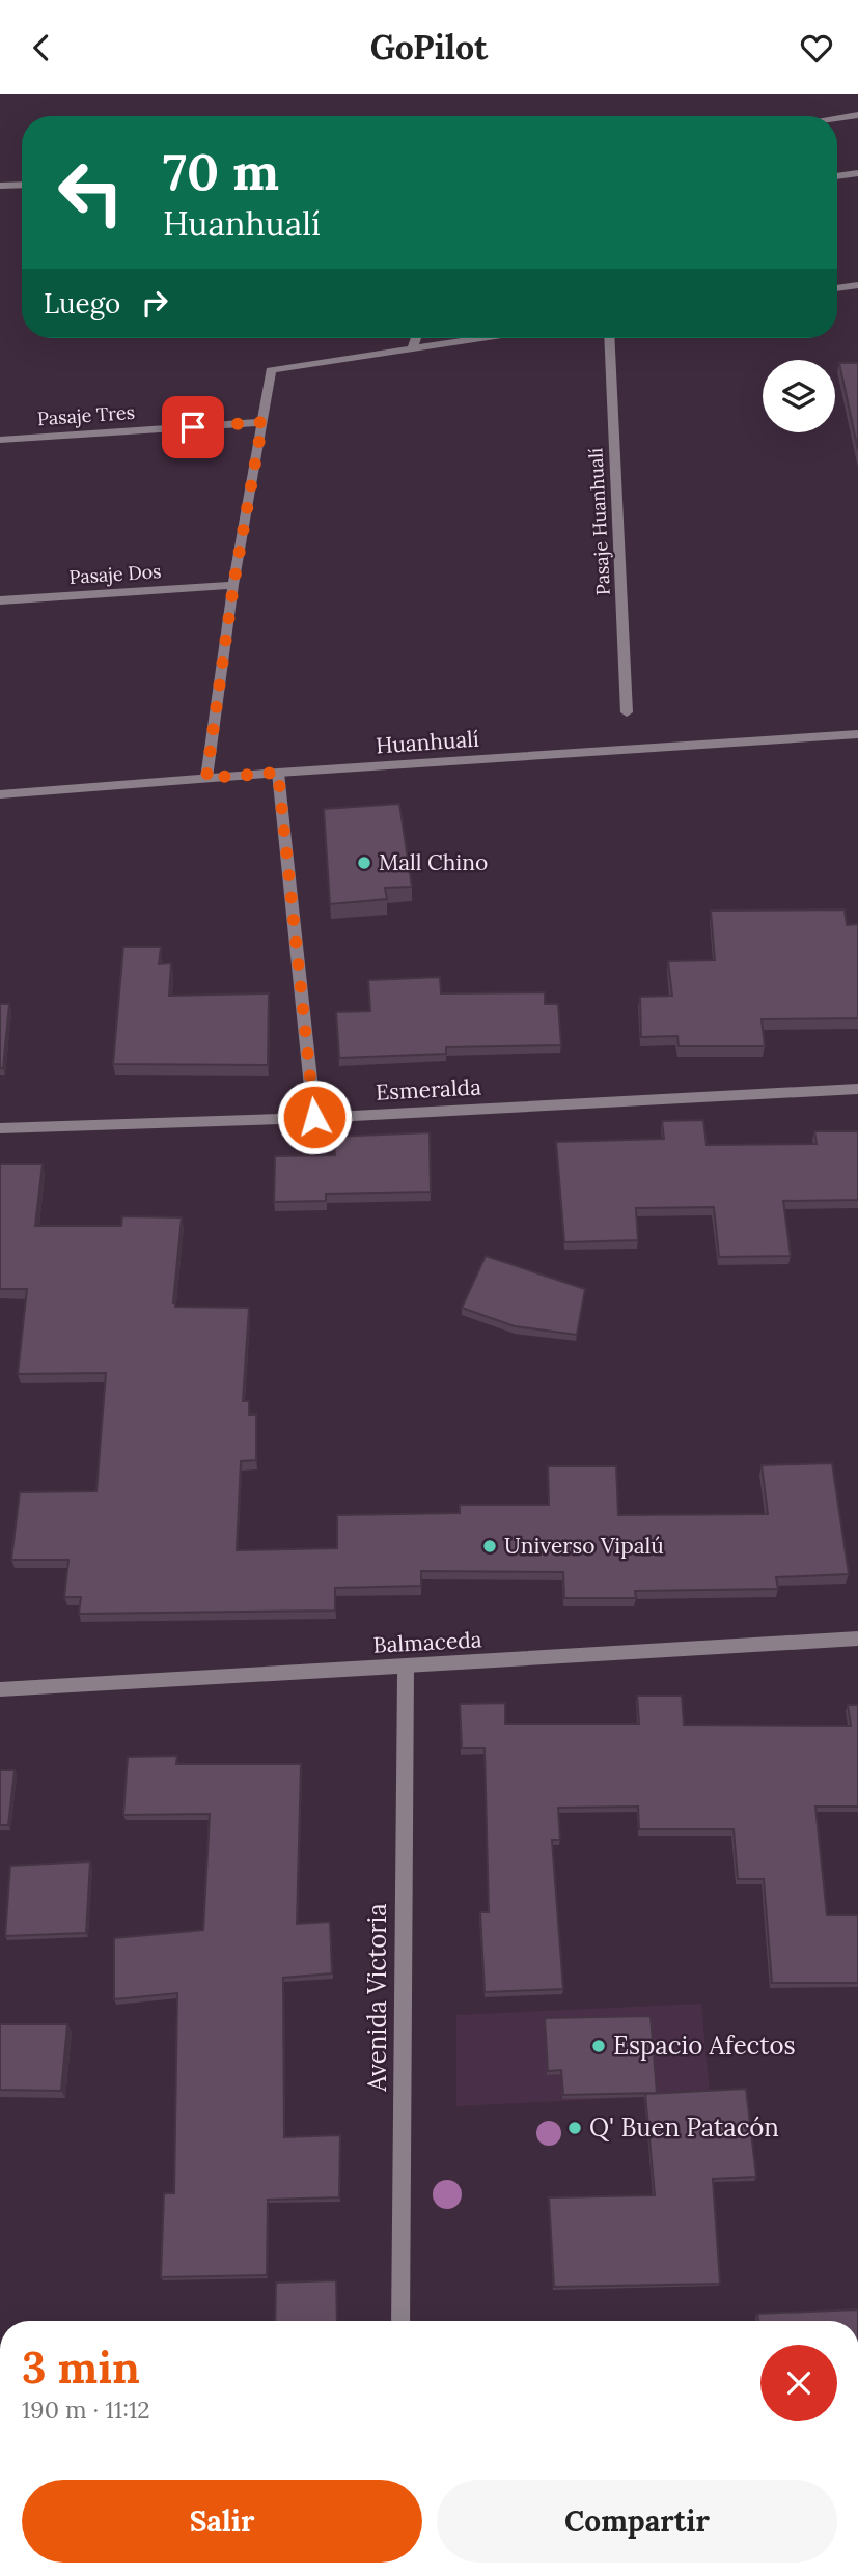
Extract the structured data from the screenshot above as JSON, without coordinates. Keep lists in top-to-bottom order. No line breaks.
{"streets":{"street":["Pasaje Tres","Pasaje Huanhualí","Pasaje Dos","Huanhualí","Esmeralda","Balmaceda","Avenida Victoria"]},"crossings":[["Balmaceda","Avenida Victoria"]],"places":["Mall Chino","Universo Vipalú","Espacio Afectos","Q' Buen Patacón"],"page":{"header":"GoPilot","turn":["70 m","Huanhualí"],"then":"Luego","heading":["3 min","190 m · 11:12"],"buttons":["Salir","Compartir"]}}
